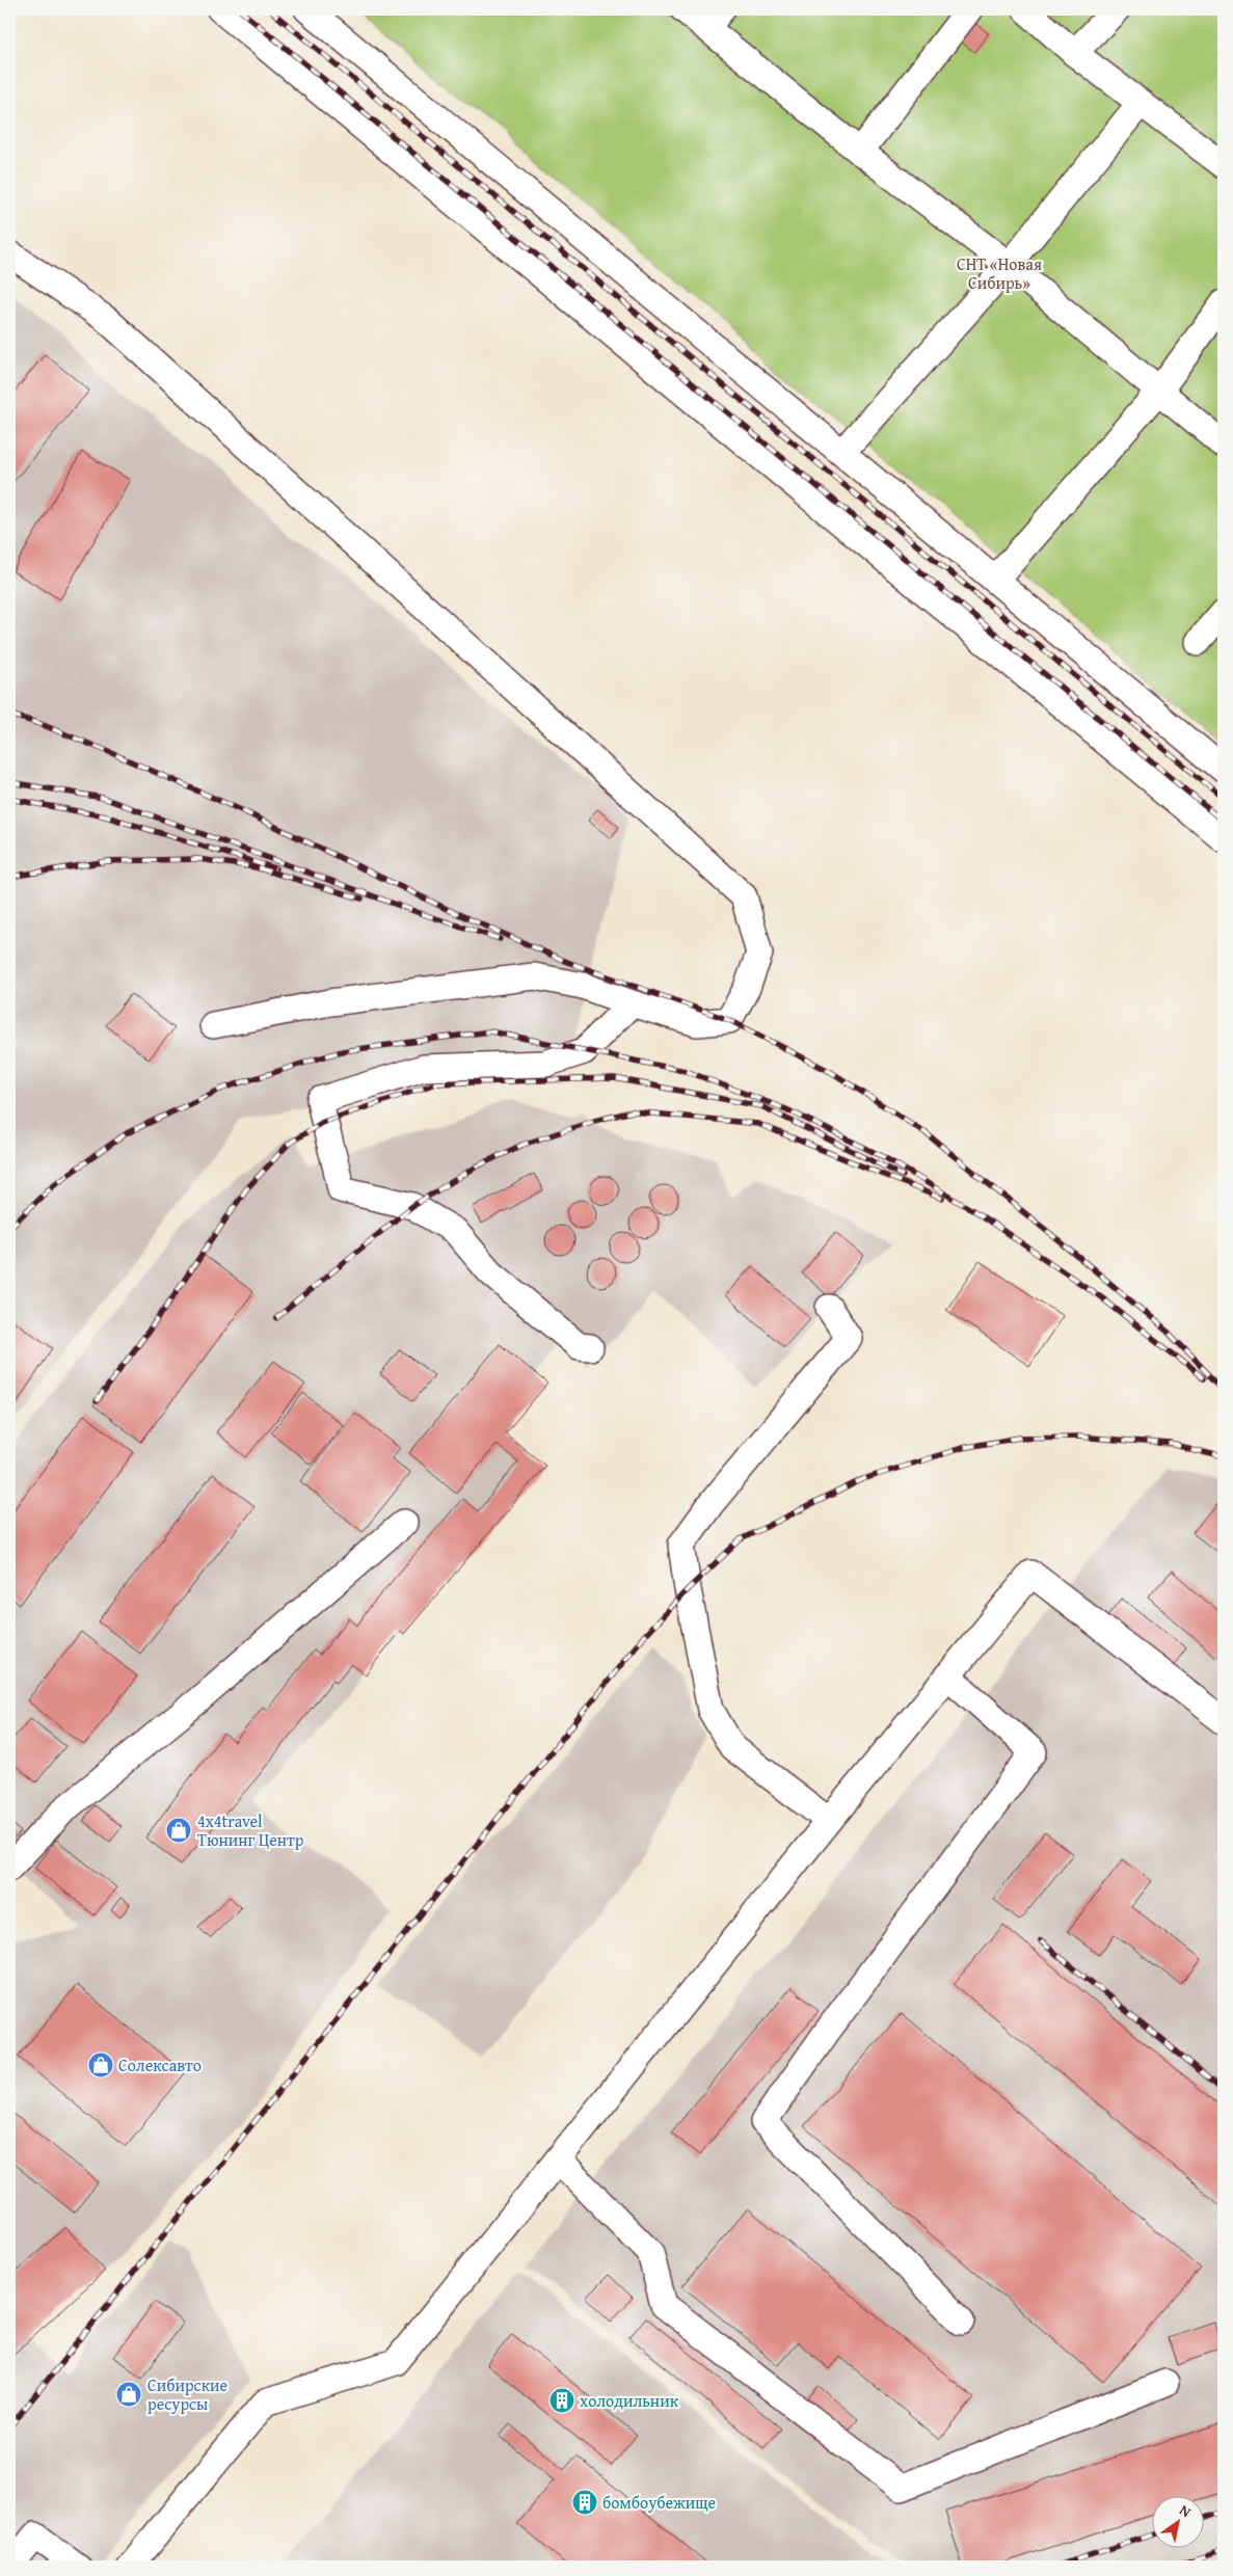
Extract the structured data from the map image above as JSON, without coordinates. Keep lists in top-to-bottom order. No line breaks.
{"parks":["СНТ «Новая Сибирь»"],"places":{"shop":["4x4travel Тюнинг Центр","Солексавто","Сибирские ресурсы"],"building":["холодильник","бомбоубежище"]},"north":"top right"}
